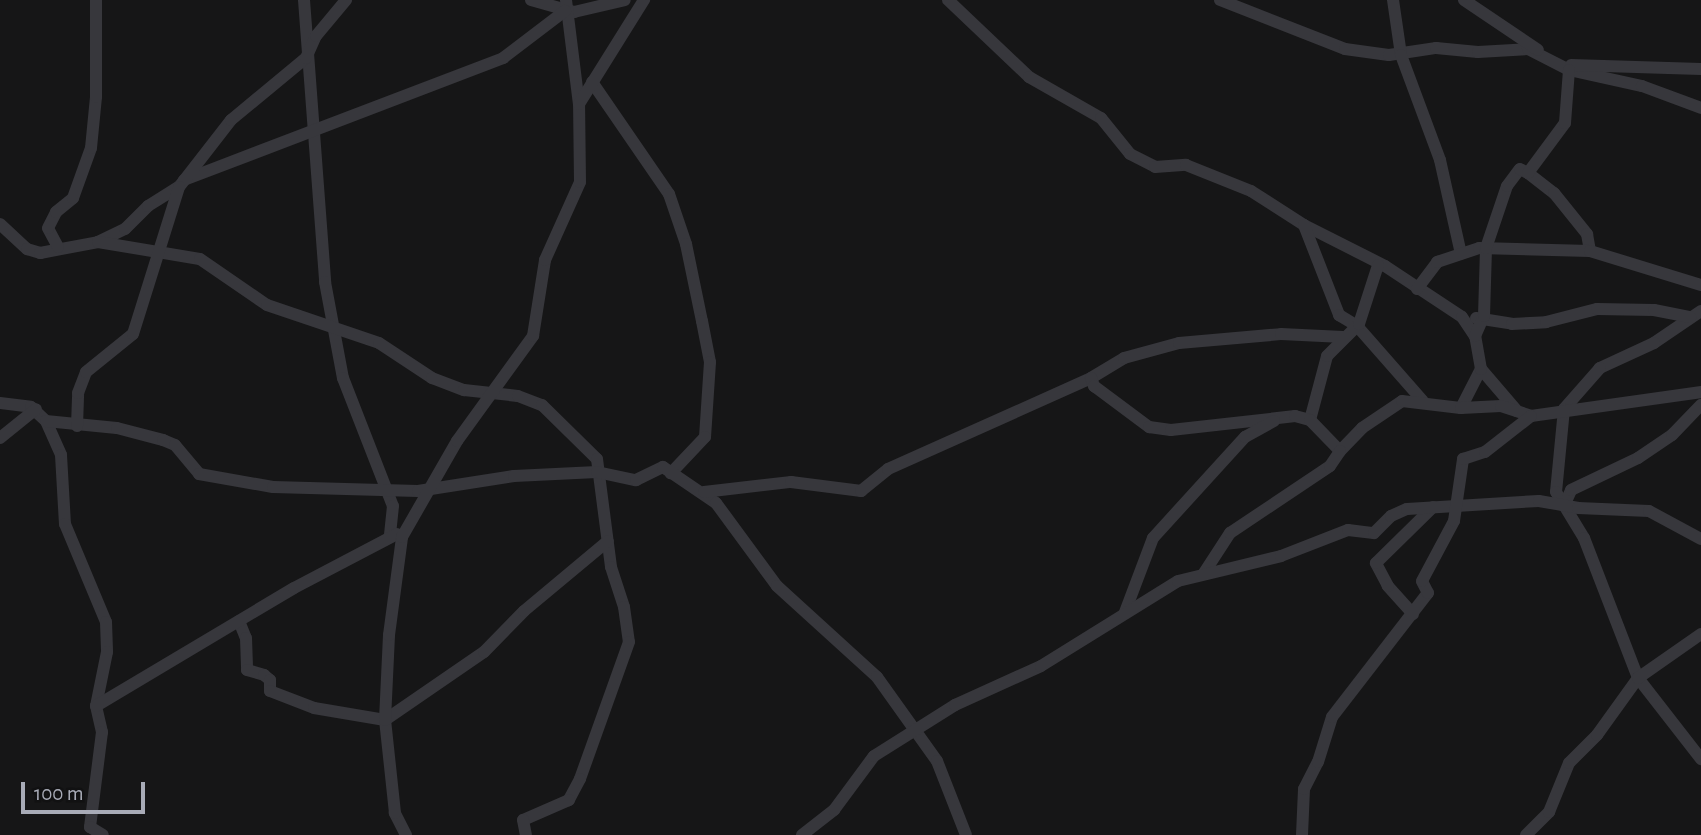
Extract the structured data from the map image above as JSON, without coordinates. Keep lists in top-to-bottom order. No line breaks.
{"scale_bar":"100 m"}
